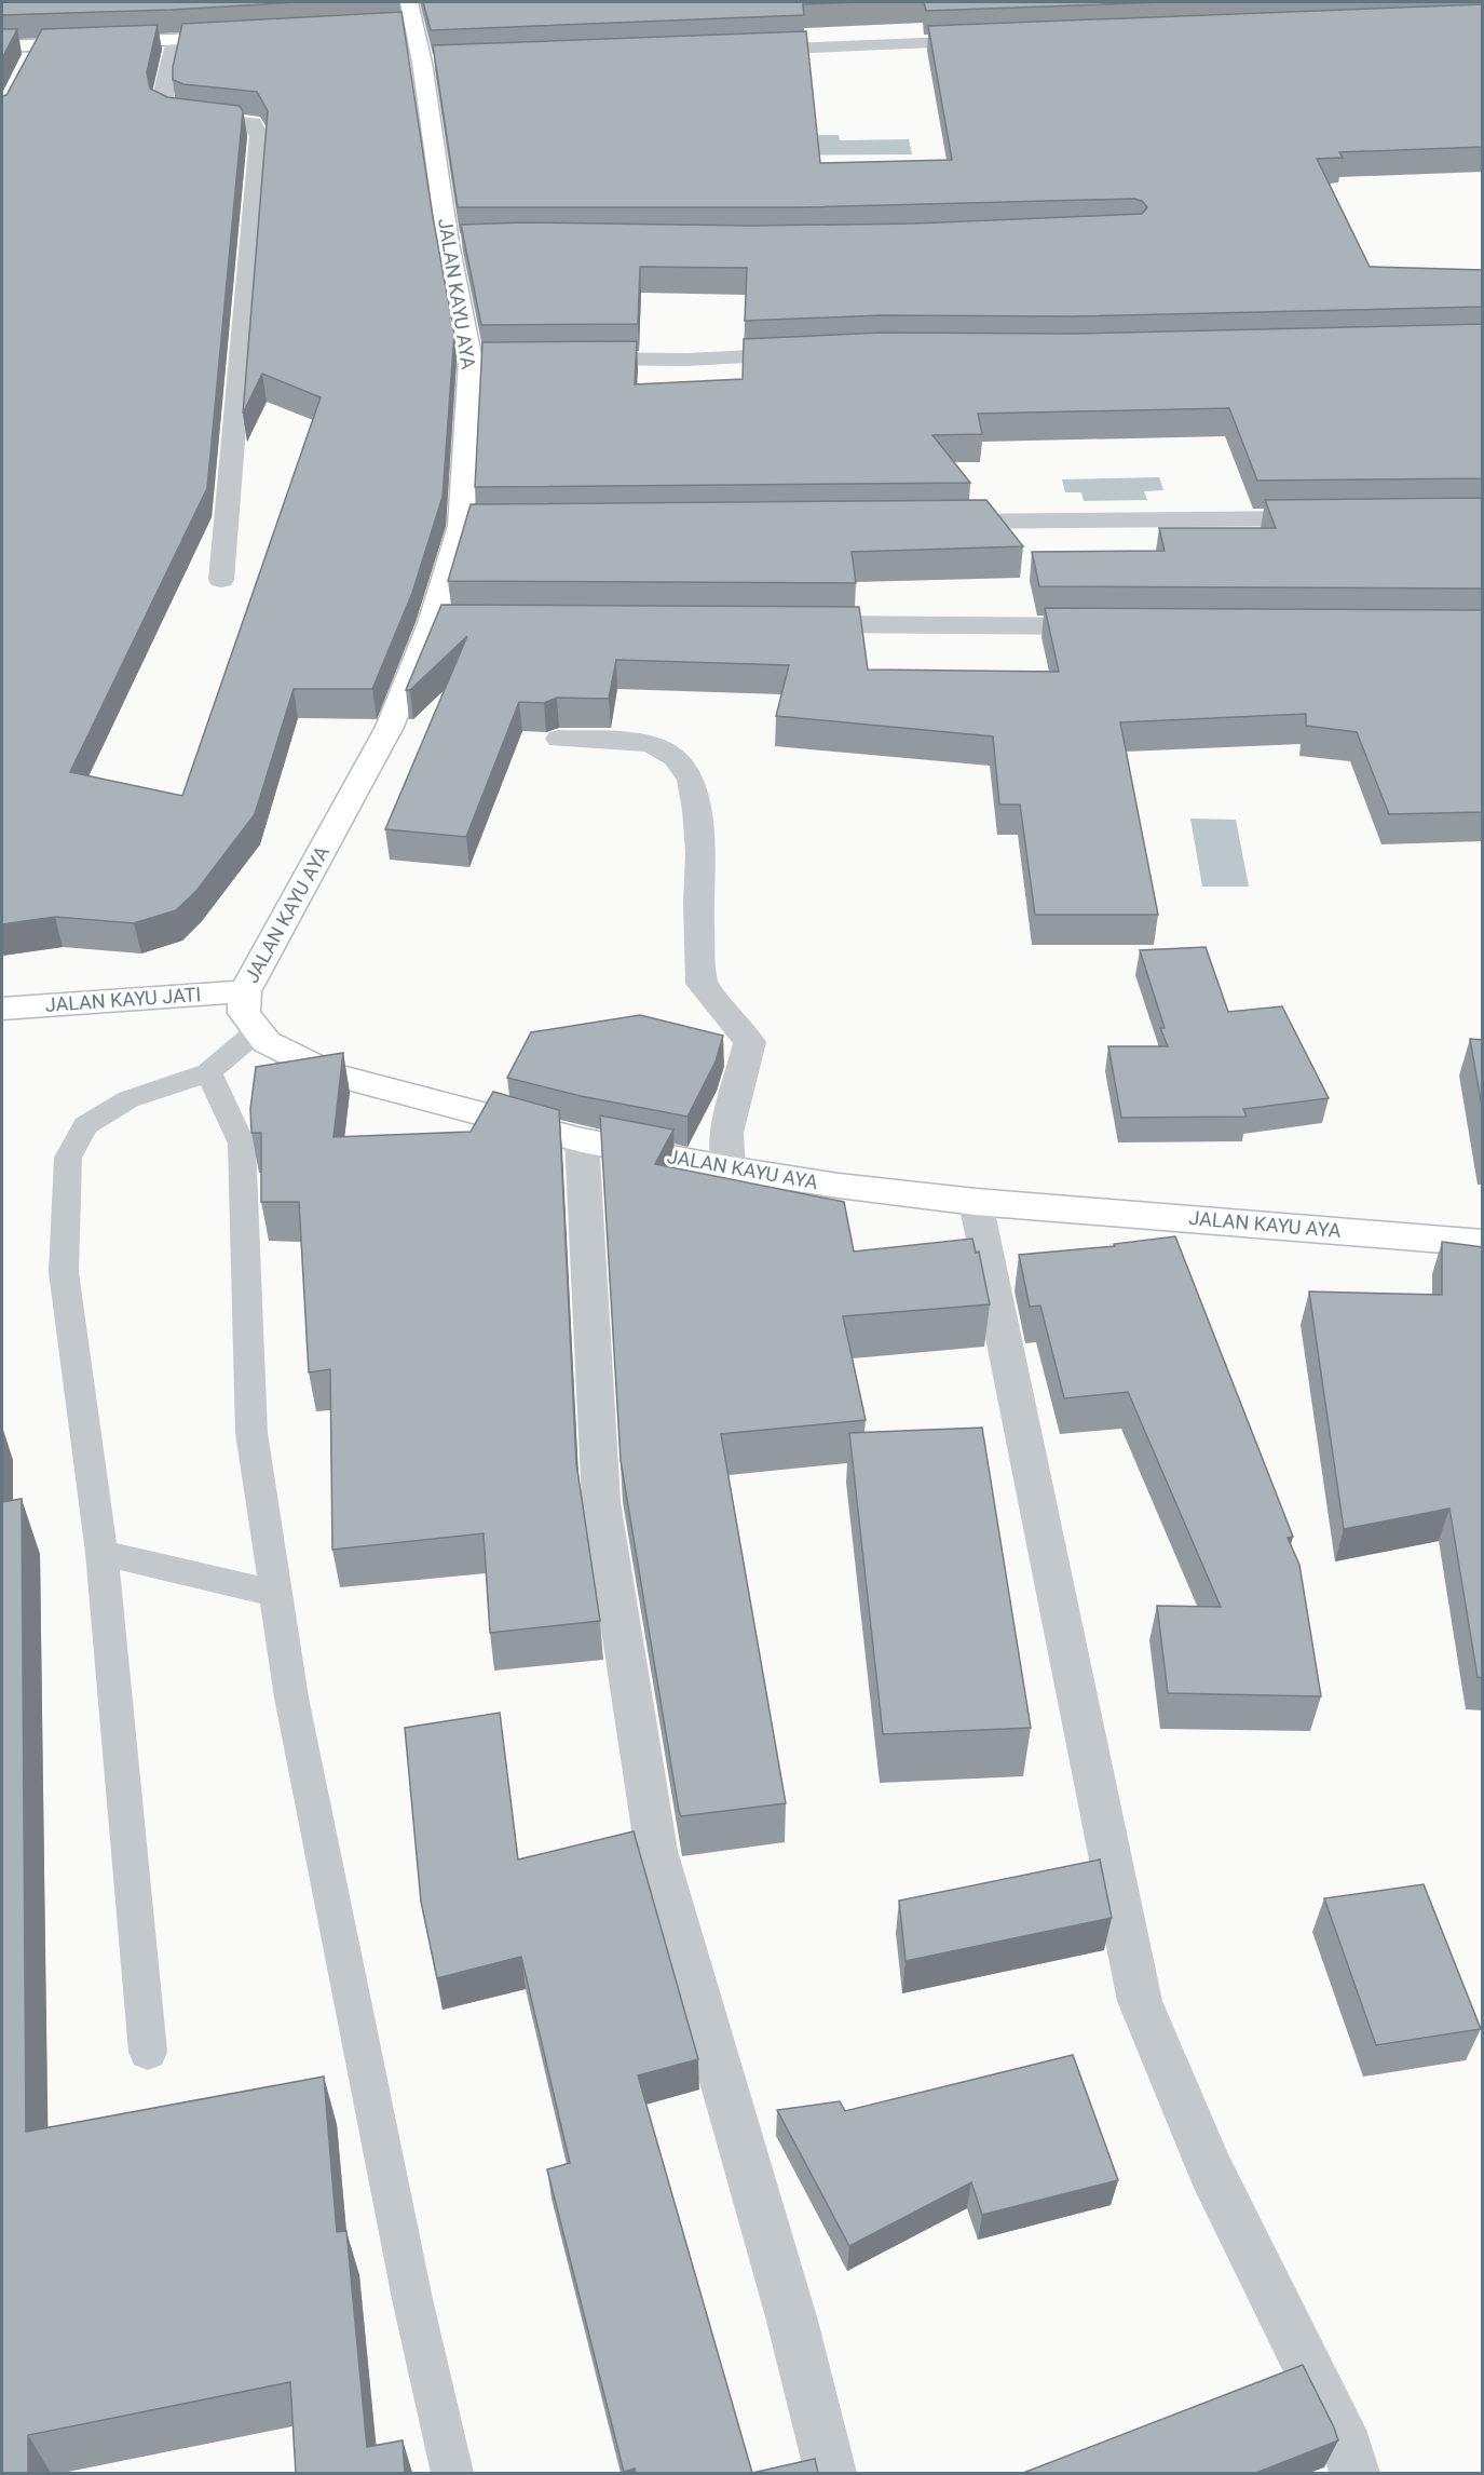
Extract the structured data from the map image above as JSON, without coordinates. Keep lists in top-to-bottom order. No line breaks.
{"streets":{"main road":["JALAN KAYU AYA","JALAN KAYU JATI"]},"crossings":[["JALAN KAYU AYA","JALAN KAYU JATI"]]}
